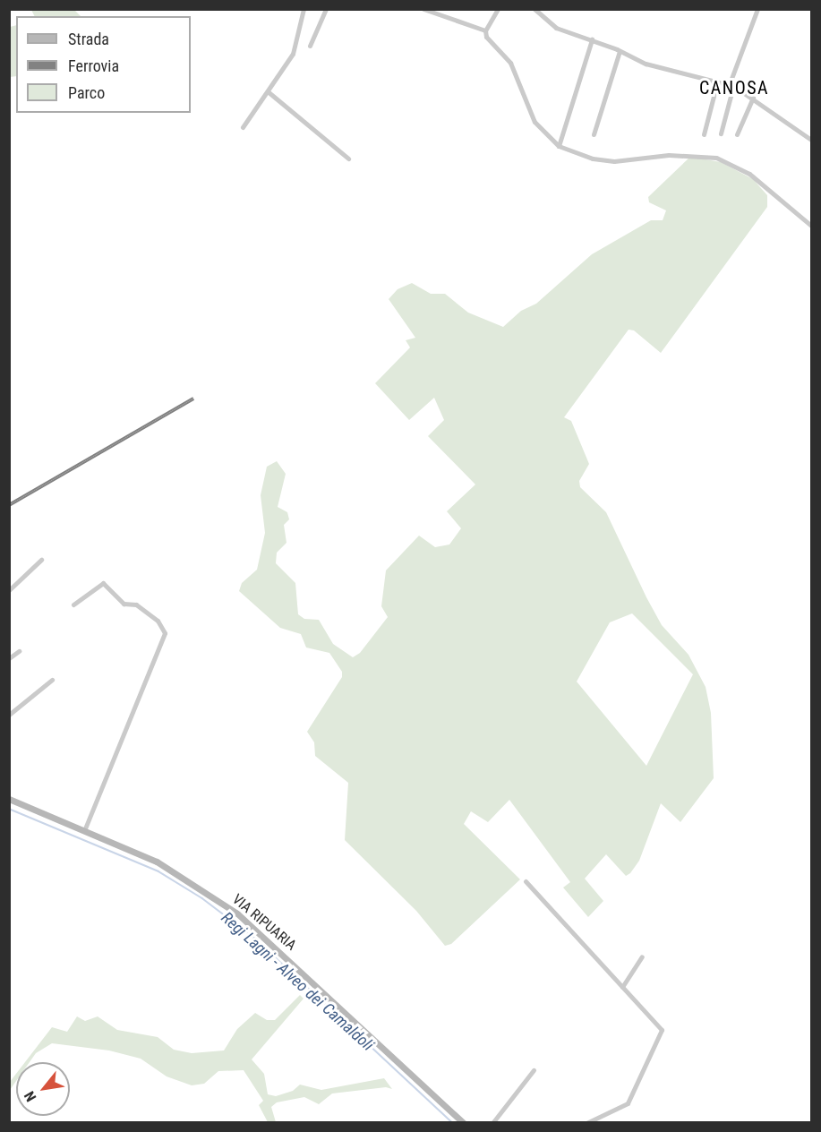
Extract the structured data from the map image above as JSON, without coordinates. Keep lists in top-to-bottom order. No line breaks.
{"streets":{"street":["VIA RIPUARIA"]},"districts":["CANOSA"],"water":["Regi Lagni - Alveo dei Camaldoli"],"legend":["Strada","Ferrovia","Parco"],"north":"bottom left"}
